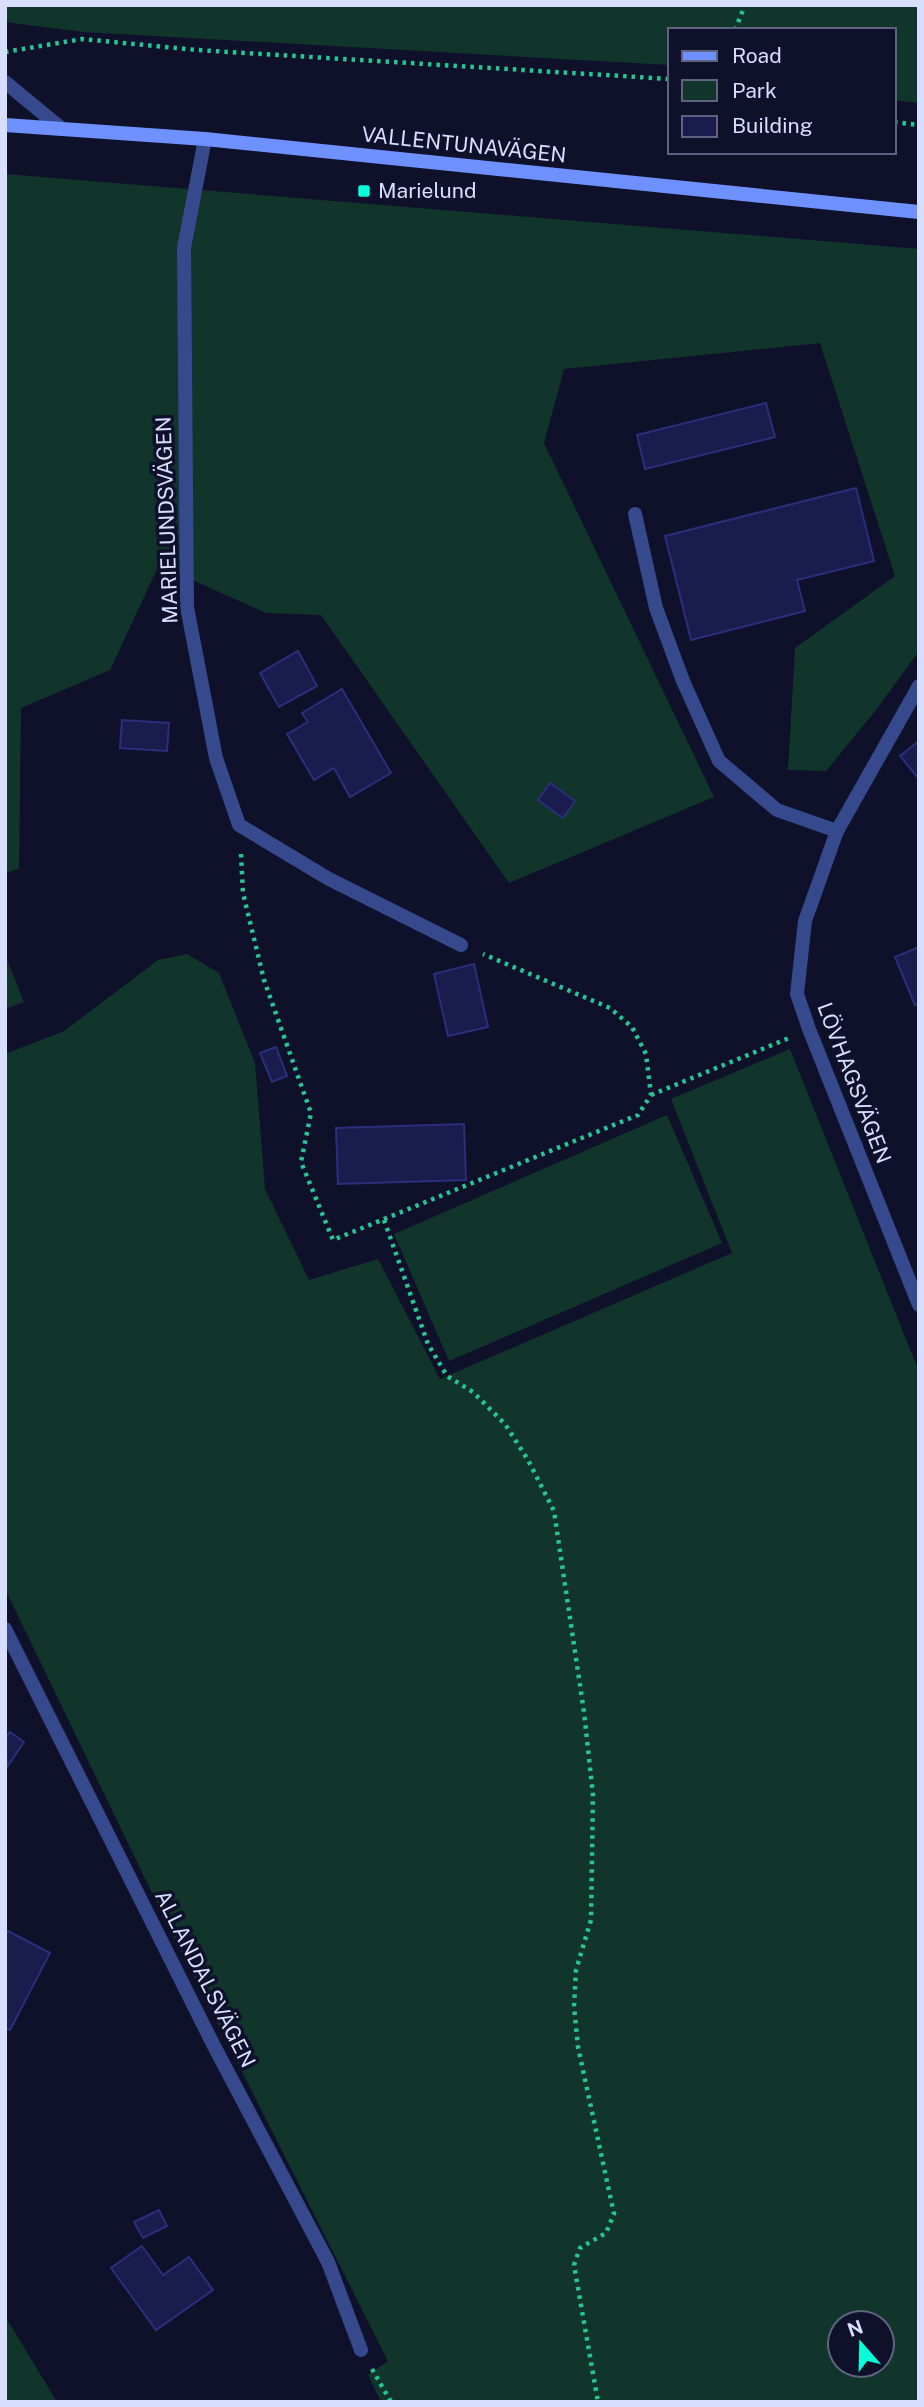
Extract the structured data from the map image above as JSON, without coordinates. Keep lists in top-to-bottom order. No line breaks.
{"streets":{"main road":["VALLENTUNAVÄGEN"],"street":["MARIELUNDSVÄGEN","LÖVHAGSVÄGEN","ALLANDALSVÄGEN"]},"crossings":[["VALLENTUNAVÄGEN","MARIELUNDSVÄGEN"]],"places":{"transit":["Marielund"]},"legend":["Road","Park","Building"],"north":"top"}
